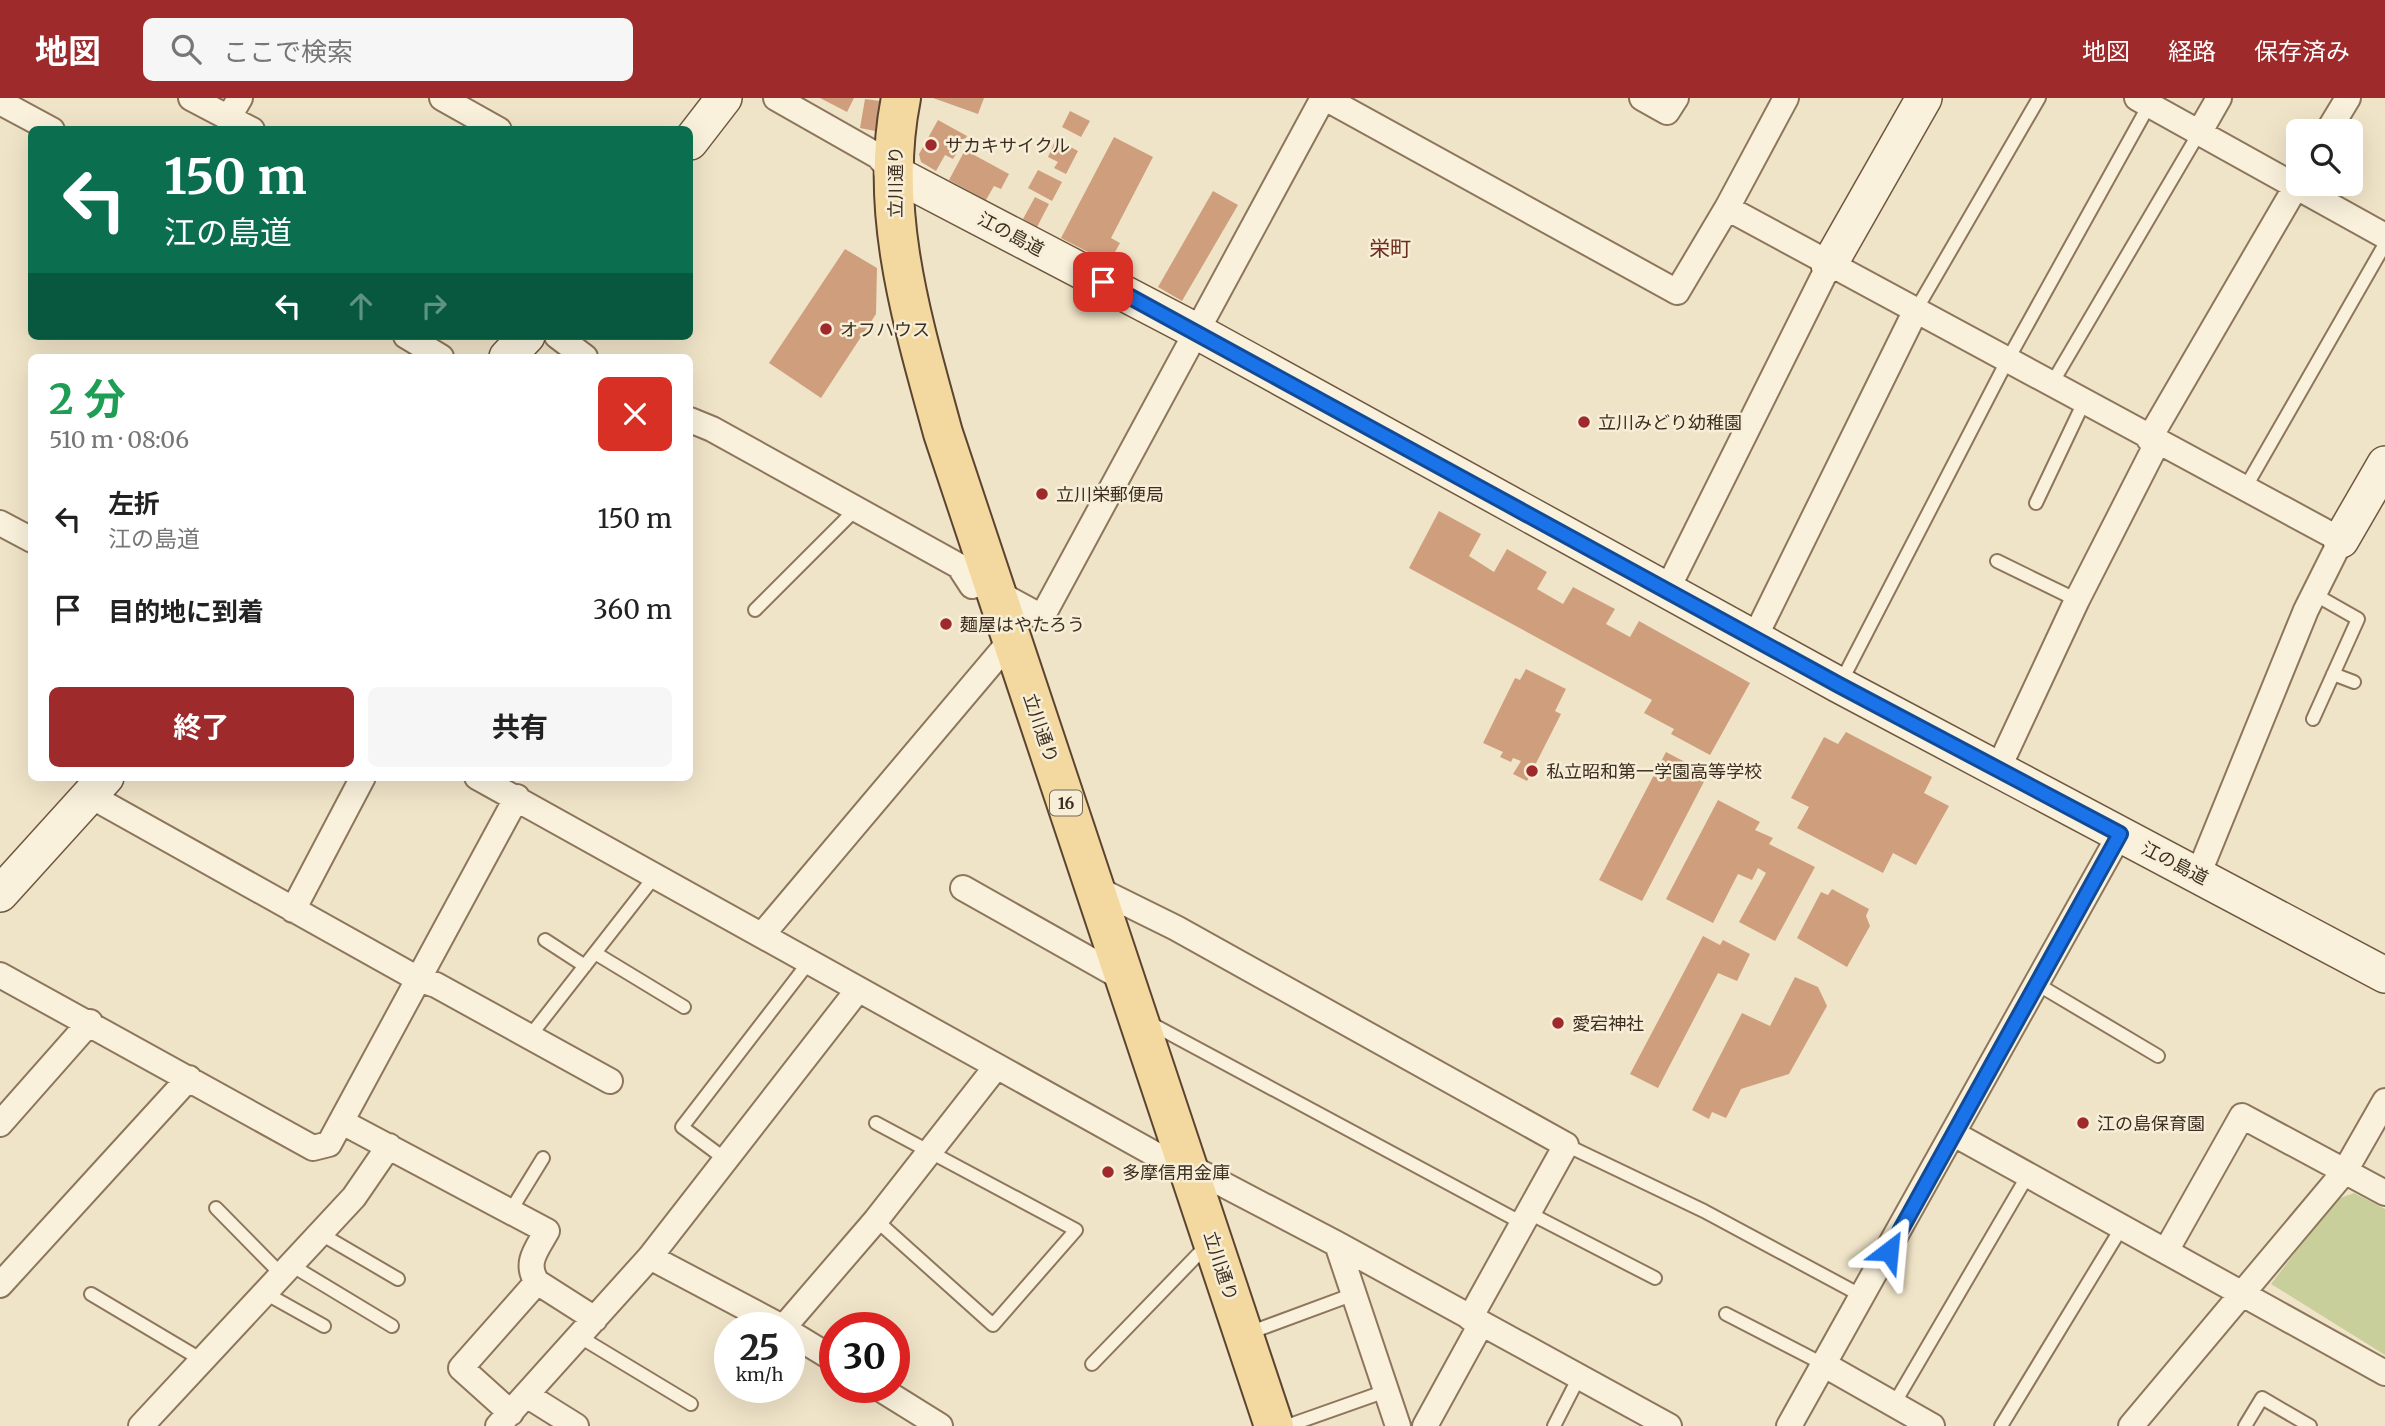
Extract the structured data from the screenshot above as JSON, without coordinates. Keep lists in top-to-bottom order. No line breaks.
{"streets":{"main road":["立川通り","16"],"street":["江の島道"]},"crossings":[["立川通り","江の島道"]],"districts":["栄町"],"places":["サカキサイクル","オフハウス","立川みどり幼稚園","立川栄郵便局","麺屋はやたろう","私立昭和第一学園高等学校","愛宕神社","江の島保育園","多摩信用金庫"],"page":{"header":"地図","search":"ここで検索","nav":["地図","経路","保存済み"],"turn":["150 m","江の島道"],"heading":["2 分","510 m · 08:06"],"list":[{"name":"左折","note":"江の島道","value":"150 m"},{"name":"目的地に到着","value":"360 m"}],"buttons":["終了","共有"],"speed":"25 km/h","limit":"30"}}
